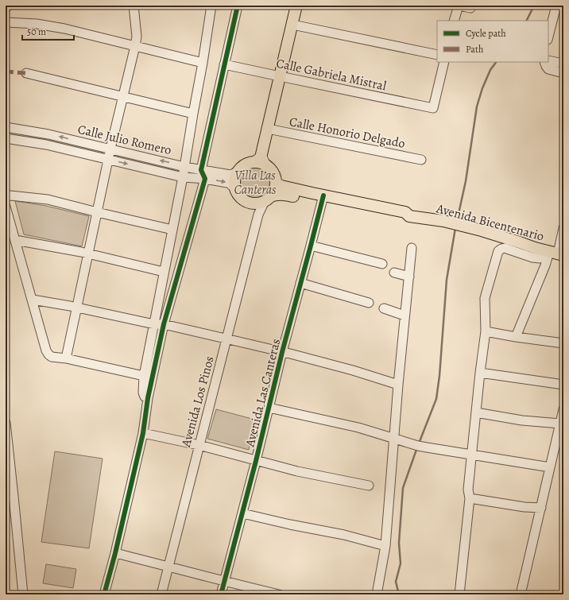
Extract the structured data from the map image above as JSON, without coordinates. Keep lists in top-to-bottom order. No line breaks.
{"streets":{"main road":["Avenida Bicentenario"],"street":["Calle Gabriela Mistral","Calle Honorio Delgado","Calle Julio Romero","Avenida Las Canteras","Avenida Los Pinos"]},"crossings":[["Calle Julio Romero","Avenida Bicentenario"],["Calle Julio Romero","Avenida Los Pinos"],["Avenida Bicentenario","Avenida Las Canteras"],["Avenida Bicentenario","Avenida Los Pinos"]],"parks":["Villa Las Canteras"],"legend":["Cycle path","Path"],"scale_bar":"50 m"}
